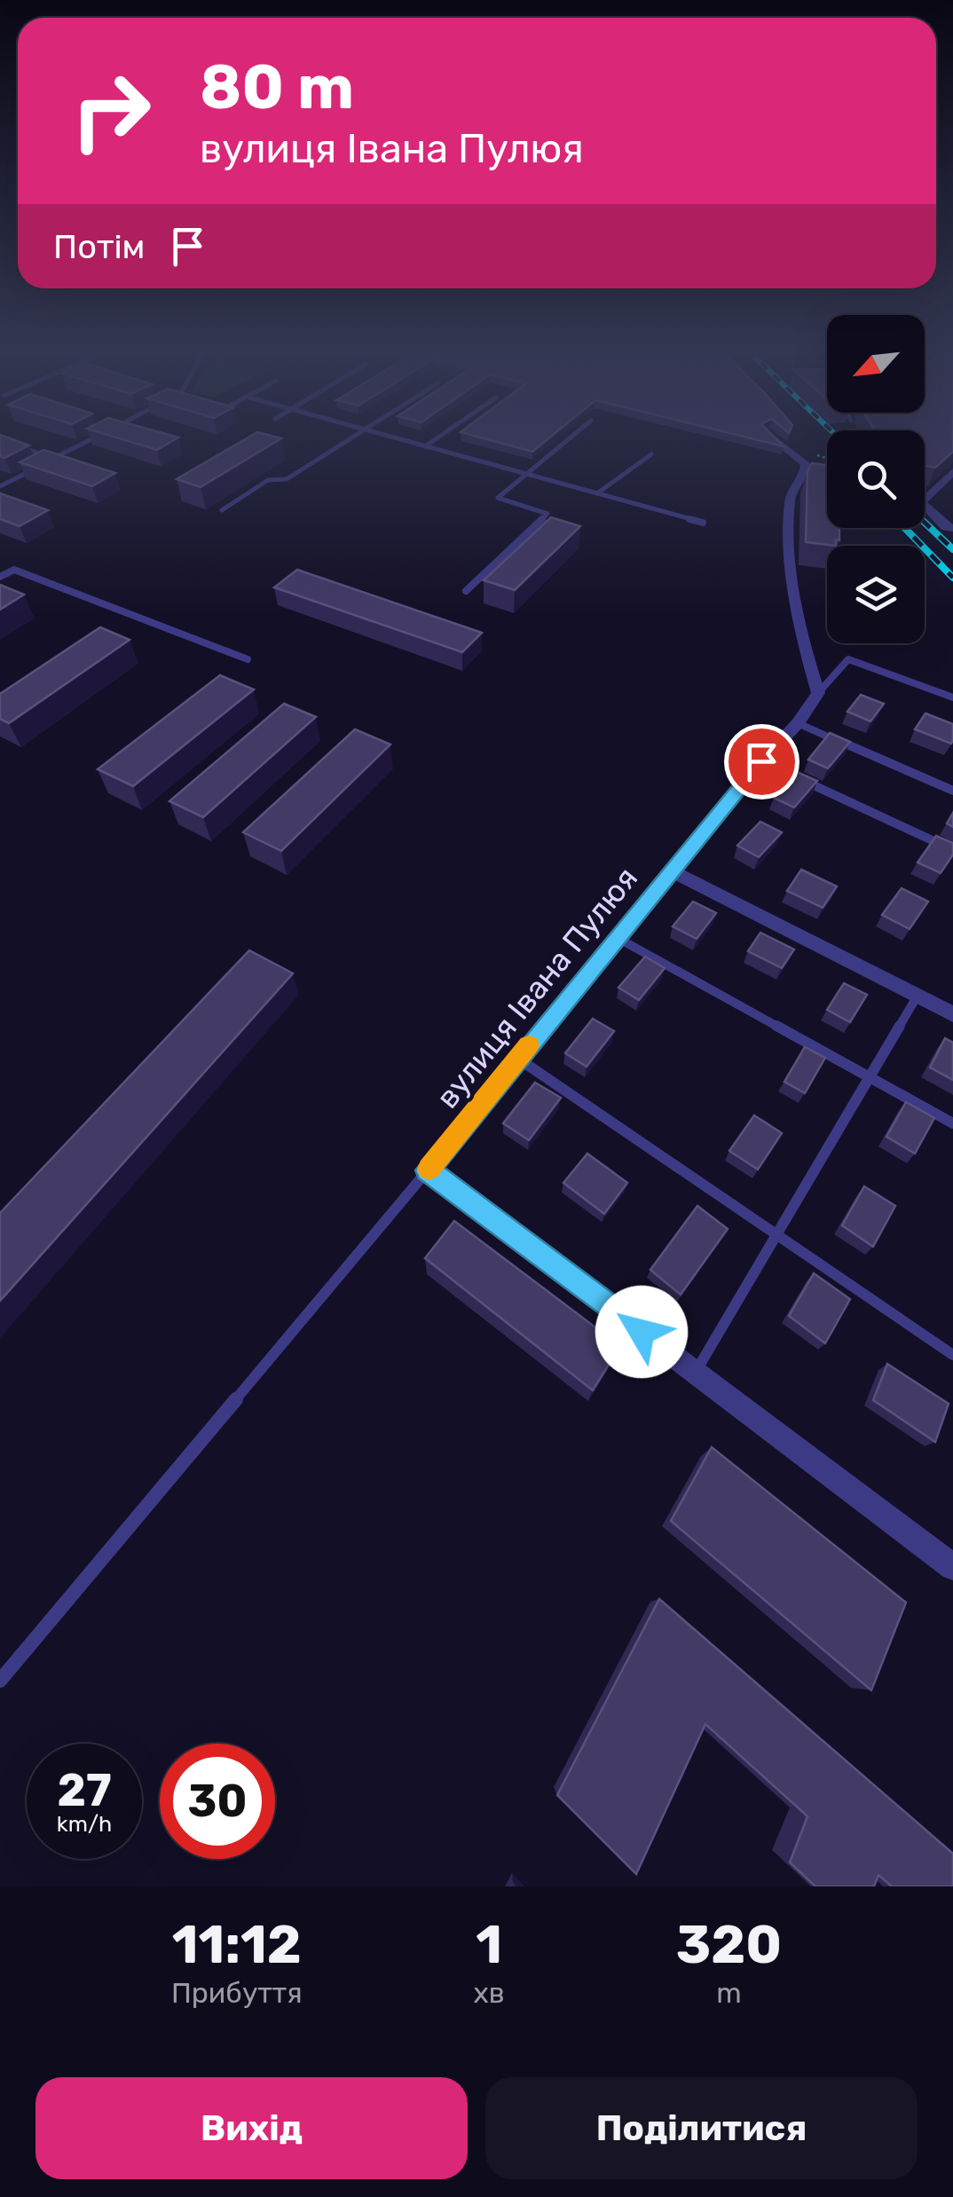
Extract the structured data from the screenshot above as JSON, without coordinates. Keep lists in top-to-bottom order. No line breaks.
{"streets":{"street":["вулиця Івана Пулюя"]},"north":"bottom left","page":{"turn":["80 m","вулиця Івана Пулюя"],"then":"Потім","speed":"27 km/h","limit":"30","eta":["11:12","Прибуття","1","хв","320","m"],"buttons":["Вихід","Поділитися"]}}
